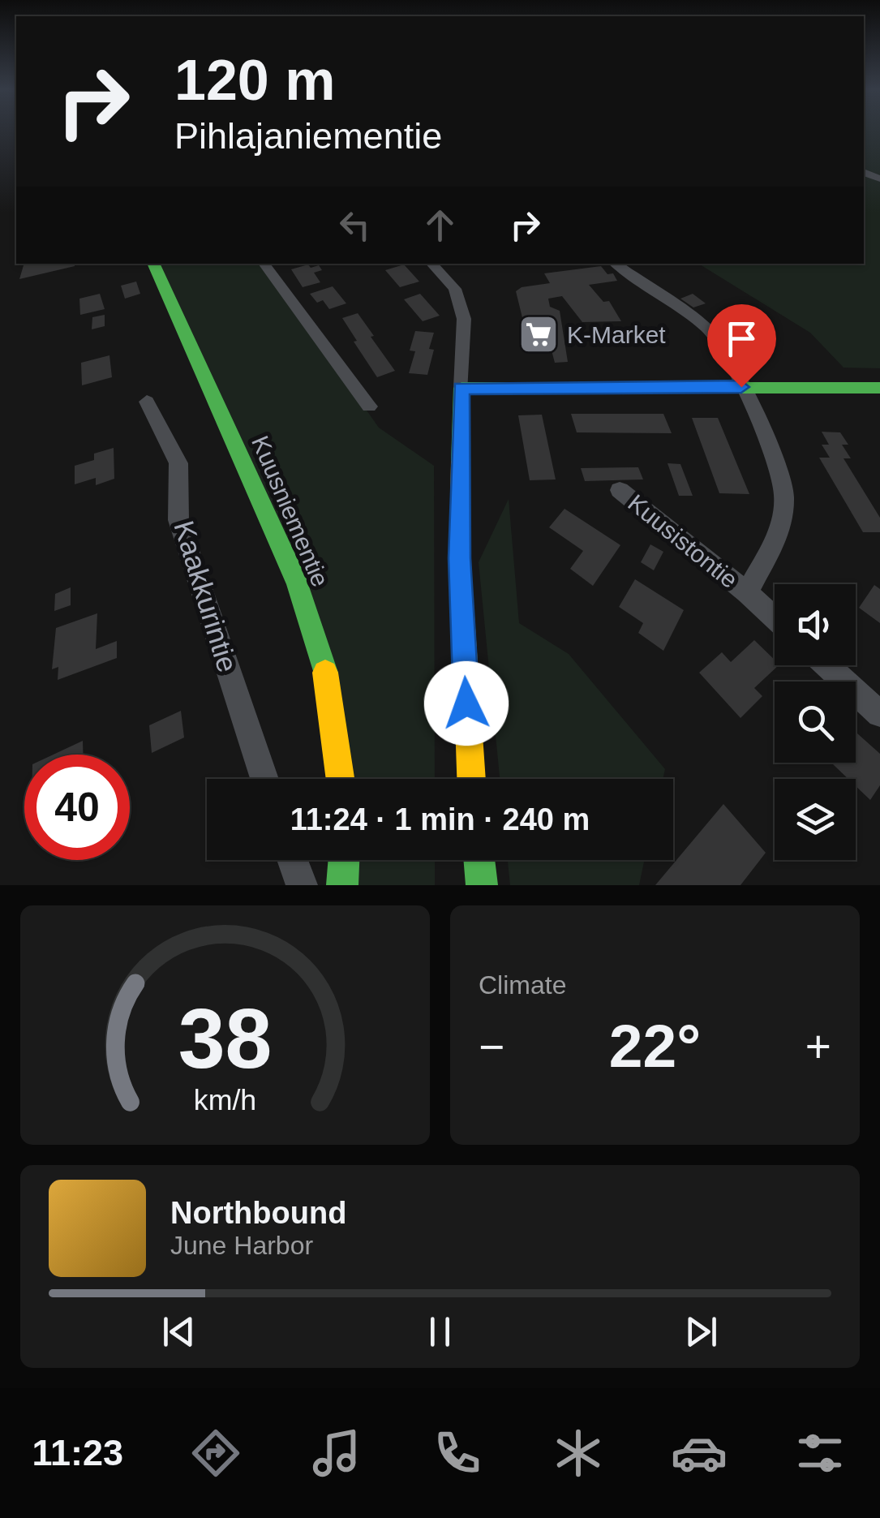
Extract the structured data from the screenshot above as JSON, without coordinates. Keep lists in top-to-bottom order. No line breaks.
{"streets":{"street":["Kuusniementie","Kuusistontie","Kaakkurintie"]},"places":{"supermarket":["K-Market"]},"page":{"turn":["120 m","Pihlajaniementie"],"limit":"40","trip":"11:24 · 1 min · 240 m","tile":"Climate","heat":["−","22°","+"],"song":["Northbound","June Harbor"],"tabs":"11:23","gauge":["38","km/h"]}}
